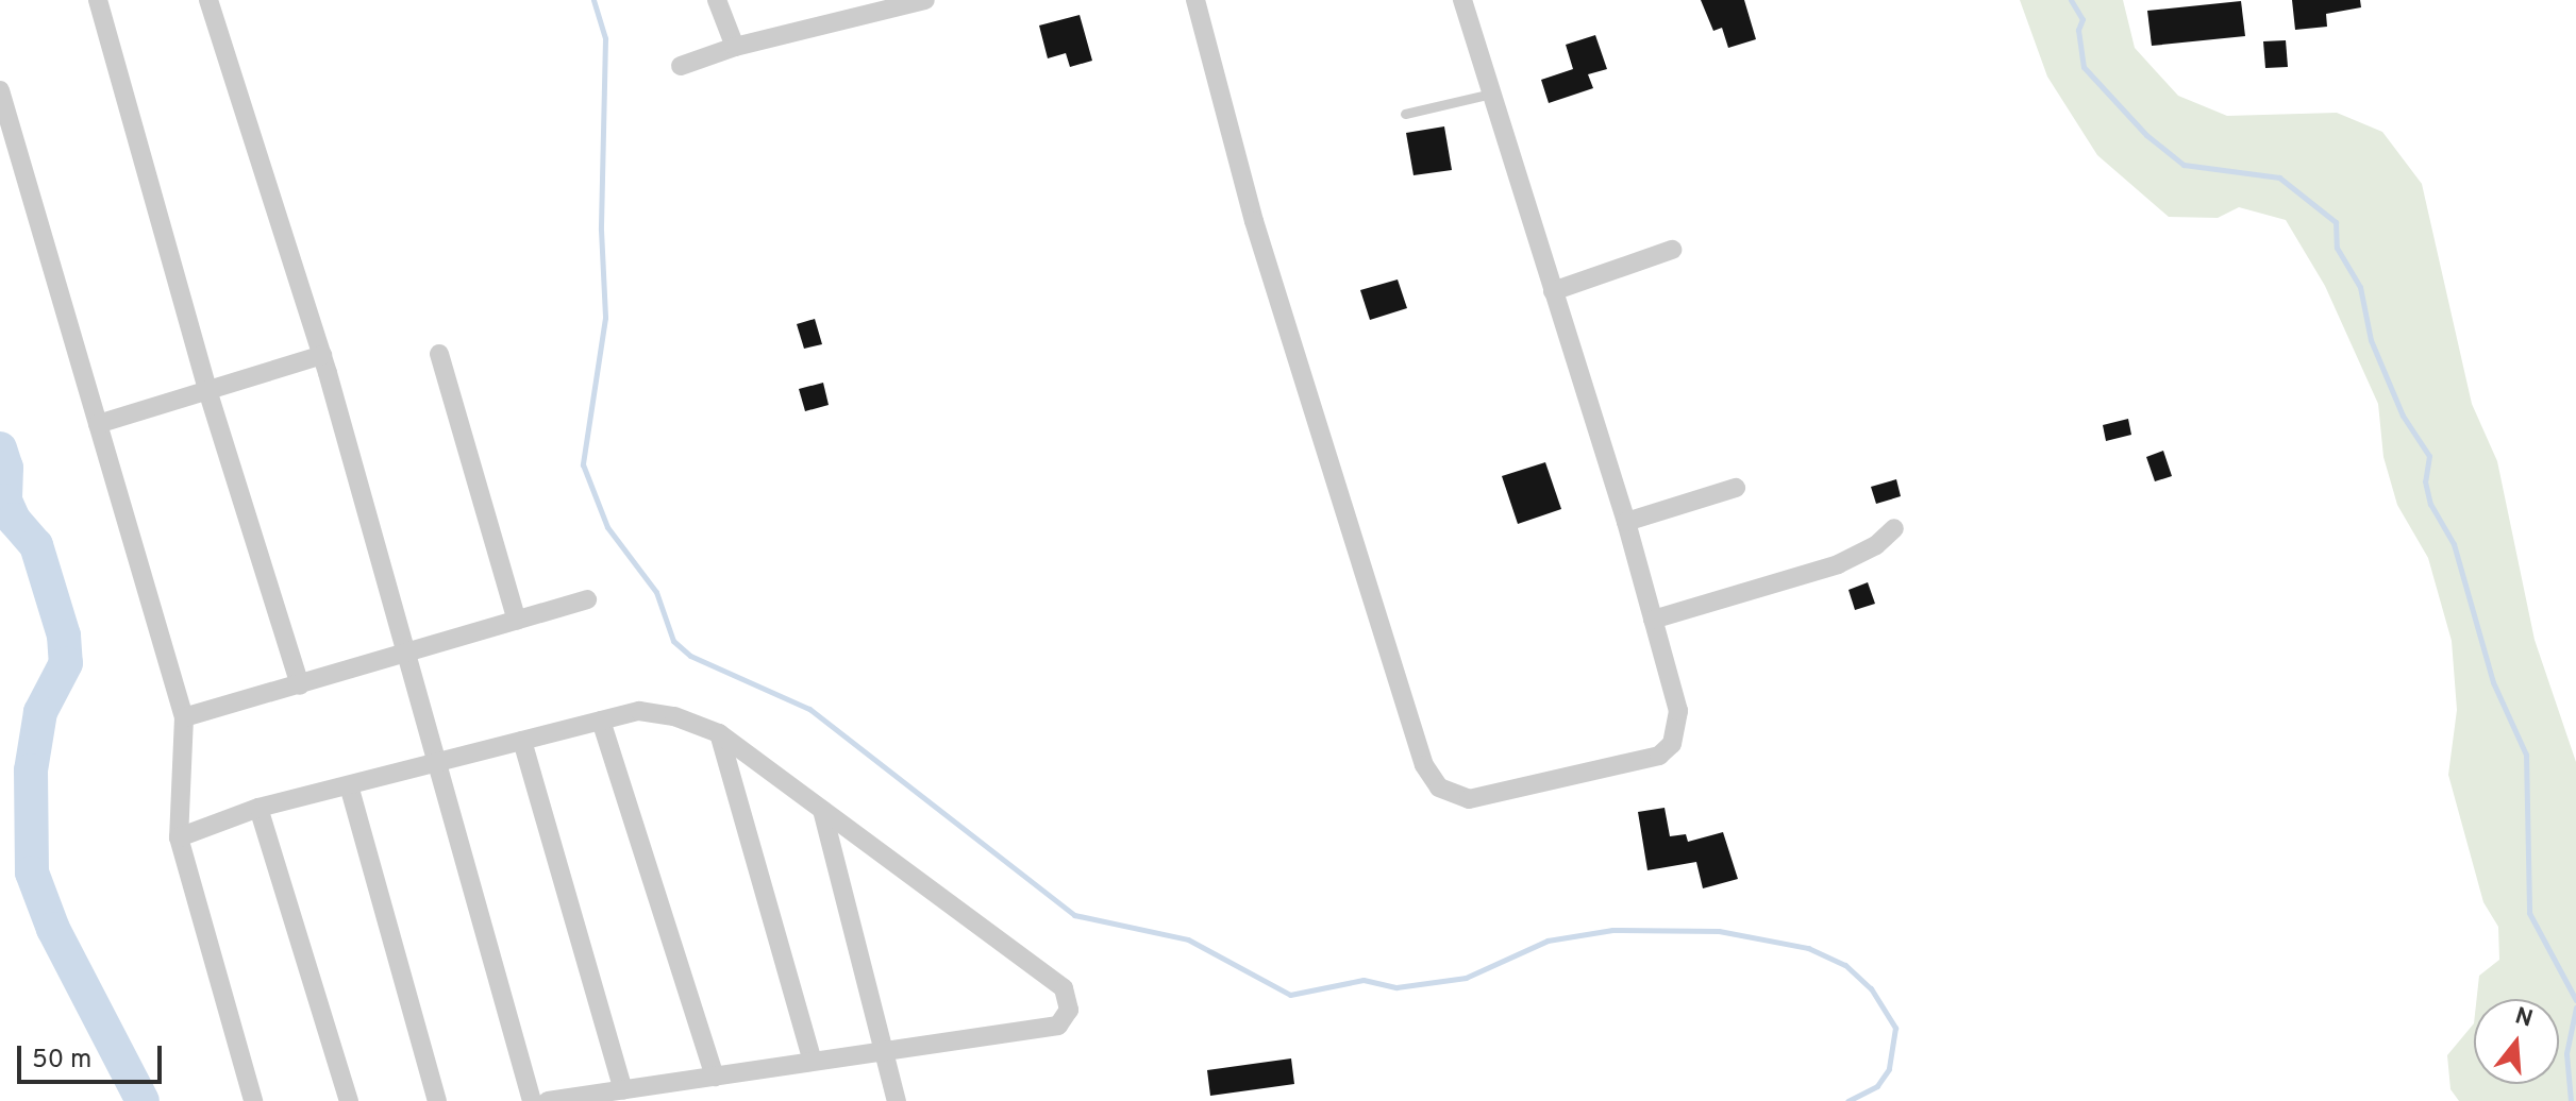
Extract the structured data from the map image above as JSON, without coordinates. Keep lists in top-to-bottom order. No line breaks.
{"scale_bar":"50 m","north":"top"}
